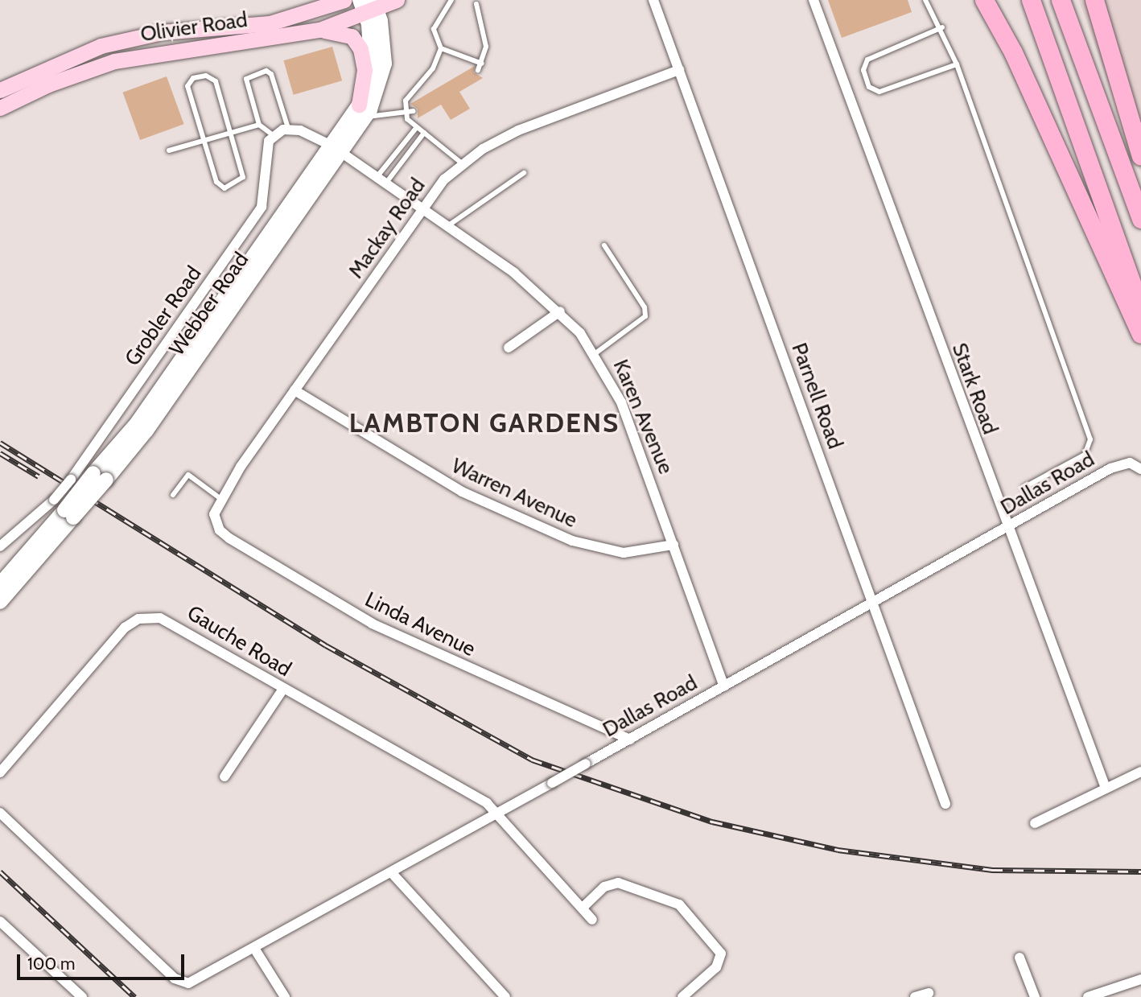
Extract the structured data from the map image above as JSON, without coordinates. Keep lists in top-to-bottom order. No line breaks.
{"streets":{"main road":["Olivier Road","Webber Road"],"street":["Mackay Road","Grobler Road","Stark Road","Parnell Road","Karen Avenue","Dallas Road","Warren Avenue","Linda Avenue","Gauche Road"]},"crossings":[["Olivier Road","Webber Road"],["Mackay Road","Parnell Road"],["Mackay Road","Karen Avenue"],["Mackay Road","Warren Avenue"],["Mackay Road","Linda Avenue"],["Webber Road","Grobler Road"],["Webber Road","Karen Avenue"],["Stark Road","Dallas Road"],["Parnell Road","Dallas Road"],["Karen Avenue","Dallas Road"],["Karen Avenue","Warren Avenue"],["Dallas Road","Linda Avenue"],["Dallas Road","Gauche Road"]],"districts":["LAMBTON GARDENS"],"scale_bar":"100 m"}
